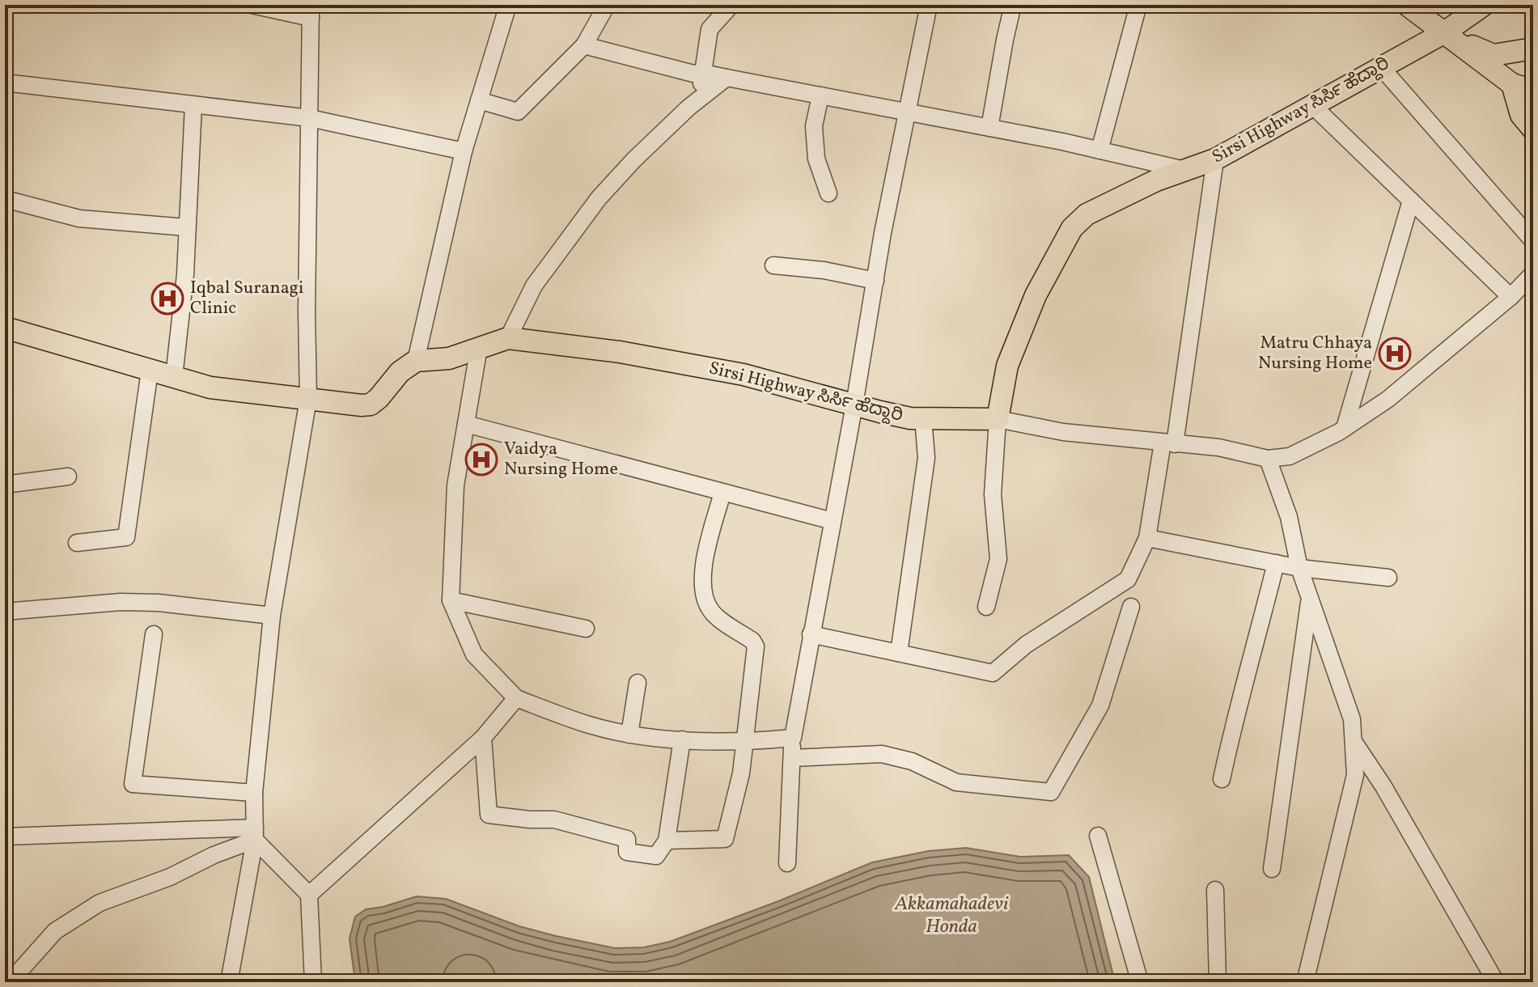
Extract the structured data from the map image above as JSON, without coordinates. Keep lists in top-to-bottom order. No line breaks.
{"streets":{"main road":["Sirsi Highway ಸಿರ್ಸಿ ಹೆದ್ದಾರಿ"]},"water":["Akkamahadevi Honda"],"places":{"hospital":["Iqbal Suranagi Clinic","Matru Chhaya Nursing Home","Vaidya Nursing Home"]}}
